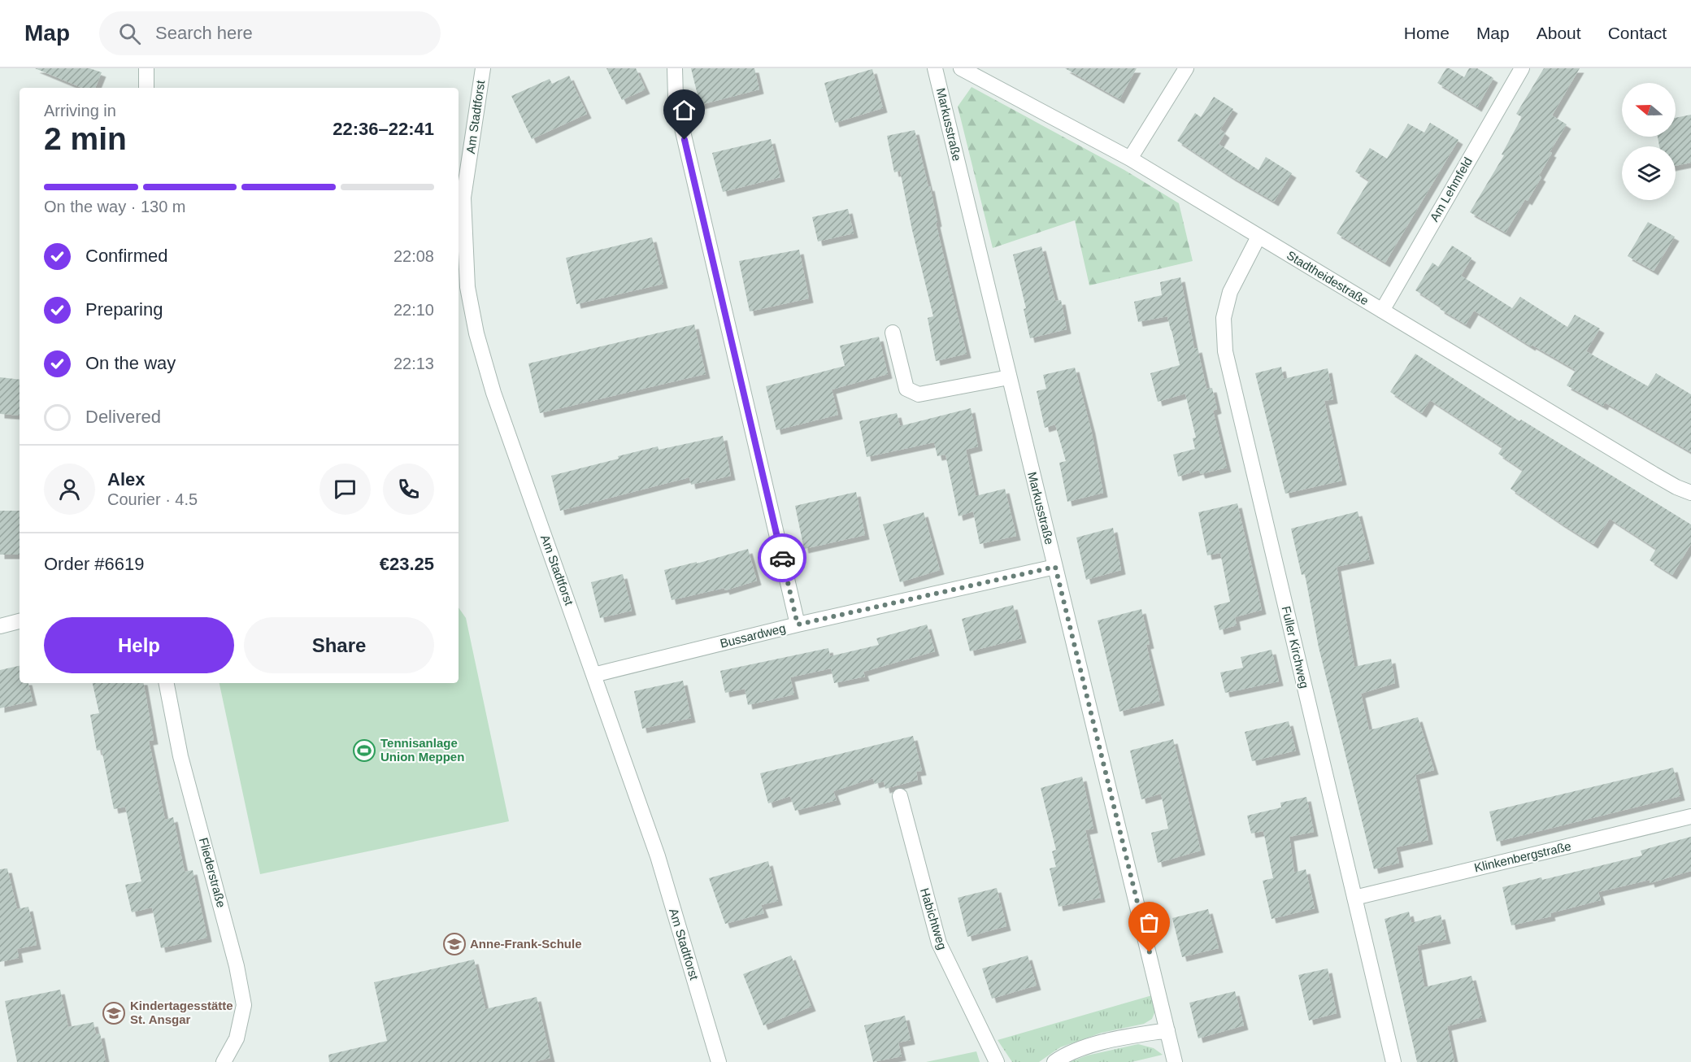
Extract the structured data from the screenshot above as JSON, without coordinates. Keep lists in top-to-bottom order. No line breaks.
{"streets":{"street":["Am Stadtforst","Markusstraße","Am Lehmfeld","Stadtheidestraße","Bussardweg","Fuller Kirchweg","Klinkenbergstraße","Fliederstraße","Habichtweg"]},"crossings":[["Am Stadtforst","Bussardweg"],["Markusstraße","Bussardweg"],["Am Lehmfeld","Stadtheidestraße"],["Stadtheidestraße","Fuller Kirchweg"],["Fuller Kirchweg","Klinkenbergstraße"]],"places":{"sports":["Tennisanlage Union Meppen"],"school or university":["Anne-Frank-Schule","Kindertagesstätte St. Ansgar"]},"north":"left","page":{"header":"Map","search":"Search here","nav":["Home","Map","About","Contact"],"heading":["2 min","Arriving in","22:36–22:41"],"panel":["Alex","Courier · 4.5","Order #6619","€23.25"],"bar":"On the way · 130 m","list":[["Confirmed","22:08"],["Preparing","22:10"],["On the way","22:13"],"Delivered"],"buttons":["Help","Share"]}}
